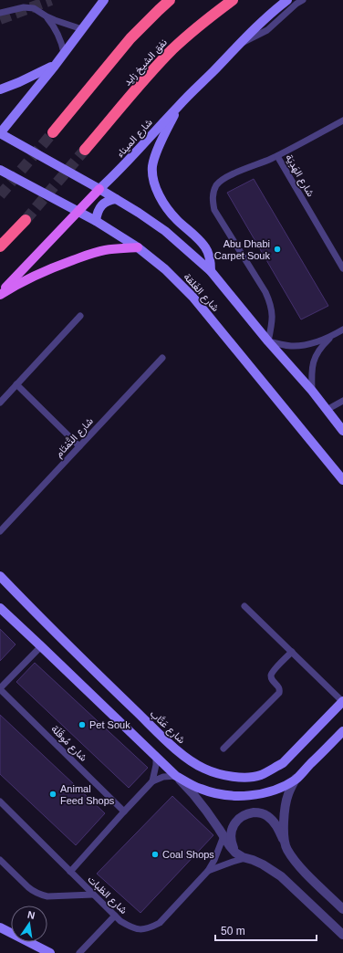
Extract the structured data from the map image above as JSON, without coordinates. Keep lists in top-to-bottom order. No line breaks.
{"streets":{"highway":["نفق الشيخ زايد"],"main road":["شارع الميناء"],"street":["شارع الغَلقة","شارع عَتَّاب"],"lane":["شارع الهَدِيَة","شارع التَّمْتَام","شارع مُوقَلَة","شارع الظبات"]},"crossings":[["شارع الميناء","شارع الغَلقة"]],"places":["Abu Dhabi Carpet Souk","Pet Souk","Animal Feed Shops","Coal Shops"],"scale_bar":"50 m","north":"top"}
